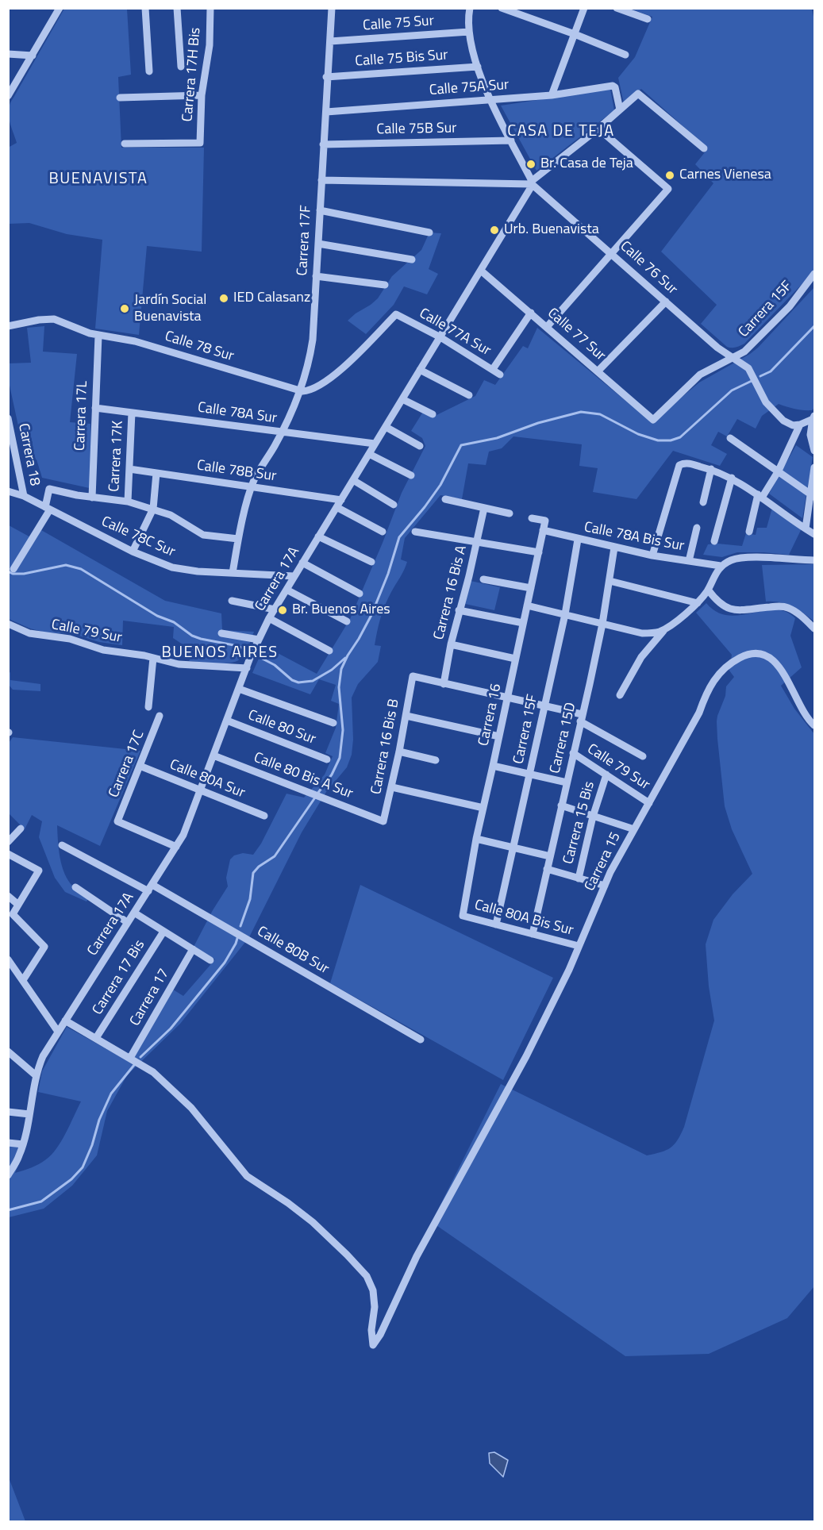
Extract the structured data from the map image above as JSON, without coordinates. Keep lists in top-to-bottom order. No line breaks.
{"streets":{"street":["Calle 75 Sur","Calle 75 Bis Sur","Carrera 17H Bis","Calle 75A Sur","Calle 75B Sur","Carrera 17F","Calle 76 Sur","Carrera 15F","Calle 77A Sur","Calle 77 Sur","Calle 78 Sur","Calle 78A Sur","Carrera 17L","Carrera 18","Carrera 17K","Calle 78B Sur","Calle 78C Sur","Calle 78A Bis Sur","Carrera 17A","Carrera 16 Bis A","Calle 79 Sur","Carrera 16","Calle 80 Sur","Carrera 15D","Carrera 16 Bis B","Carrera 17C","Calle 80 Bis A Sur","Calle 80A Sur","Carrera 15 Bis","Carrera 15","Calle 80A Bis Sur","Calle 80B Sur","Carrera 17 Bis","Carrera 17"]},"crossings":[["Calle 75 Sur","Carrera 17F"],["Calle 75 Bis Sur","Carrera 17F"],["Calle 75A Sur","Carrera 17F"],["Calle 75B Sur","Carrera 17F"],["Carrera 17F","Calle 77A Sur"],["Carrera 17F","Calle 78 Sur"],["Carrera 17F","Calle 78A Sur"],["Carrera 17F","Calle 78B Sur"],["Carrera 17F","Calle 78C Sur"],["Calle 76 Sur","Carrera 15F"],["Calle 76 Sur","Carrera 17A"],["Carrera 15F","Calle 77 Sur"],["Carrera 15F","Calle 78A Bis Sur"],["Carrera 15F","Calle 80A Bis Sur"],["Calle 77A Sur","Calle 78 Sur"],["Calle 77A Sur","Carrera 17A"],["Calle 77 Sur","Carrera 17A"],["Calle 78 Sur","Carrera 17L"],["Calle 78A Sur","Carrera 17L"],["Calle 78A Sur","Carrera 17K"],["Calle 78A Sur","Carrera 17A"],["Carrera 18","Calle 78C Sur"],["Carrera 17K","Calle 78B Sur"],["Calle 78B Sur","Carrera 17A"],["Calle 78C Sur","Carrera 17A"],["Calle 78A Bis Sur","Carrera 16"],["Calle 78A Bis Sur","Carrera 15D"],["Carrera 17A","Calle 79 Sur"],["Carrera 17A","Calle 80 Sur"],["Carrera 17A","Carrera 17C"],["Carrera 17A","Calle 80 Bis A Sur"],["Carrera 17A","Calle 80A Sur"],["Carrera 17A","Calle 80B Sur"],["Carrera 16 Bis A","Carrera 16 Bis B"],["Calle 79 Sur","Carrera 15D"],["Calle 79 Sur","Carrera 15 Bis"],["Calle 79 Sur","Carrera 15"],["Carrera 16","Calle 80A Bis Sur"],["Carrera 15D","Calle 80A Bis Sur"],["Carrera 16 Bis B","Calle 80 Bis A Sur"],["Carrera 17C","Calle 80A Sur"],["Carrera 15","Calle 80A Bis Sur"],["Carrera 15","Carrera 17"]],"districts":["CASA DE TEJA","BUENAVISTA","BUENOS AIRES"],"places":["Br. Casa de Teja","Carnes Vienesa","Urb. Buenavista","IED Calasanz","Jardín Social Buenavista","Br. Buenos Aires"]}
